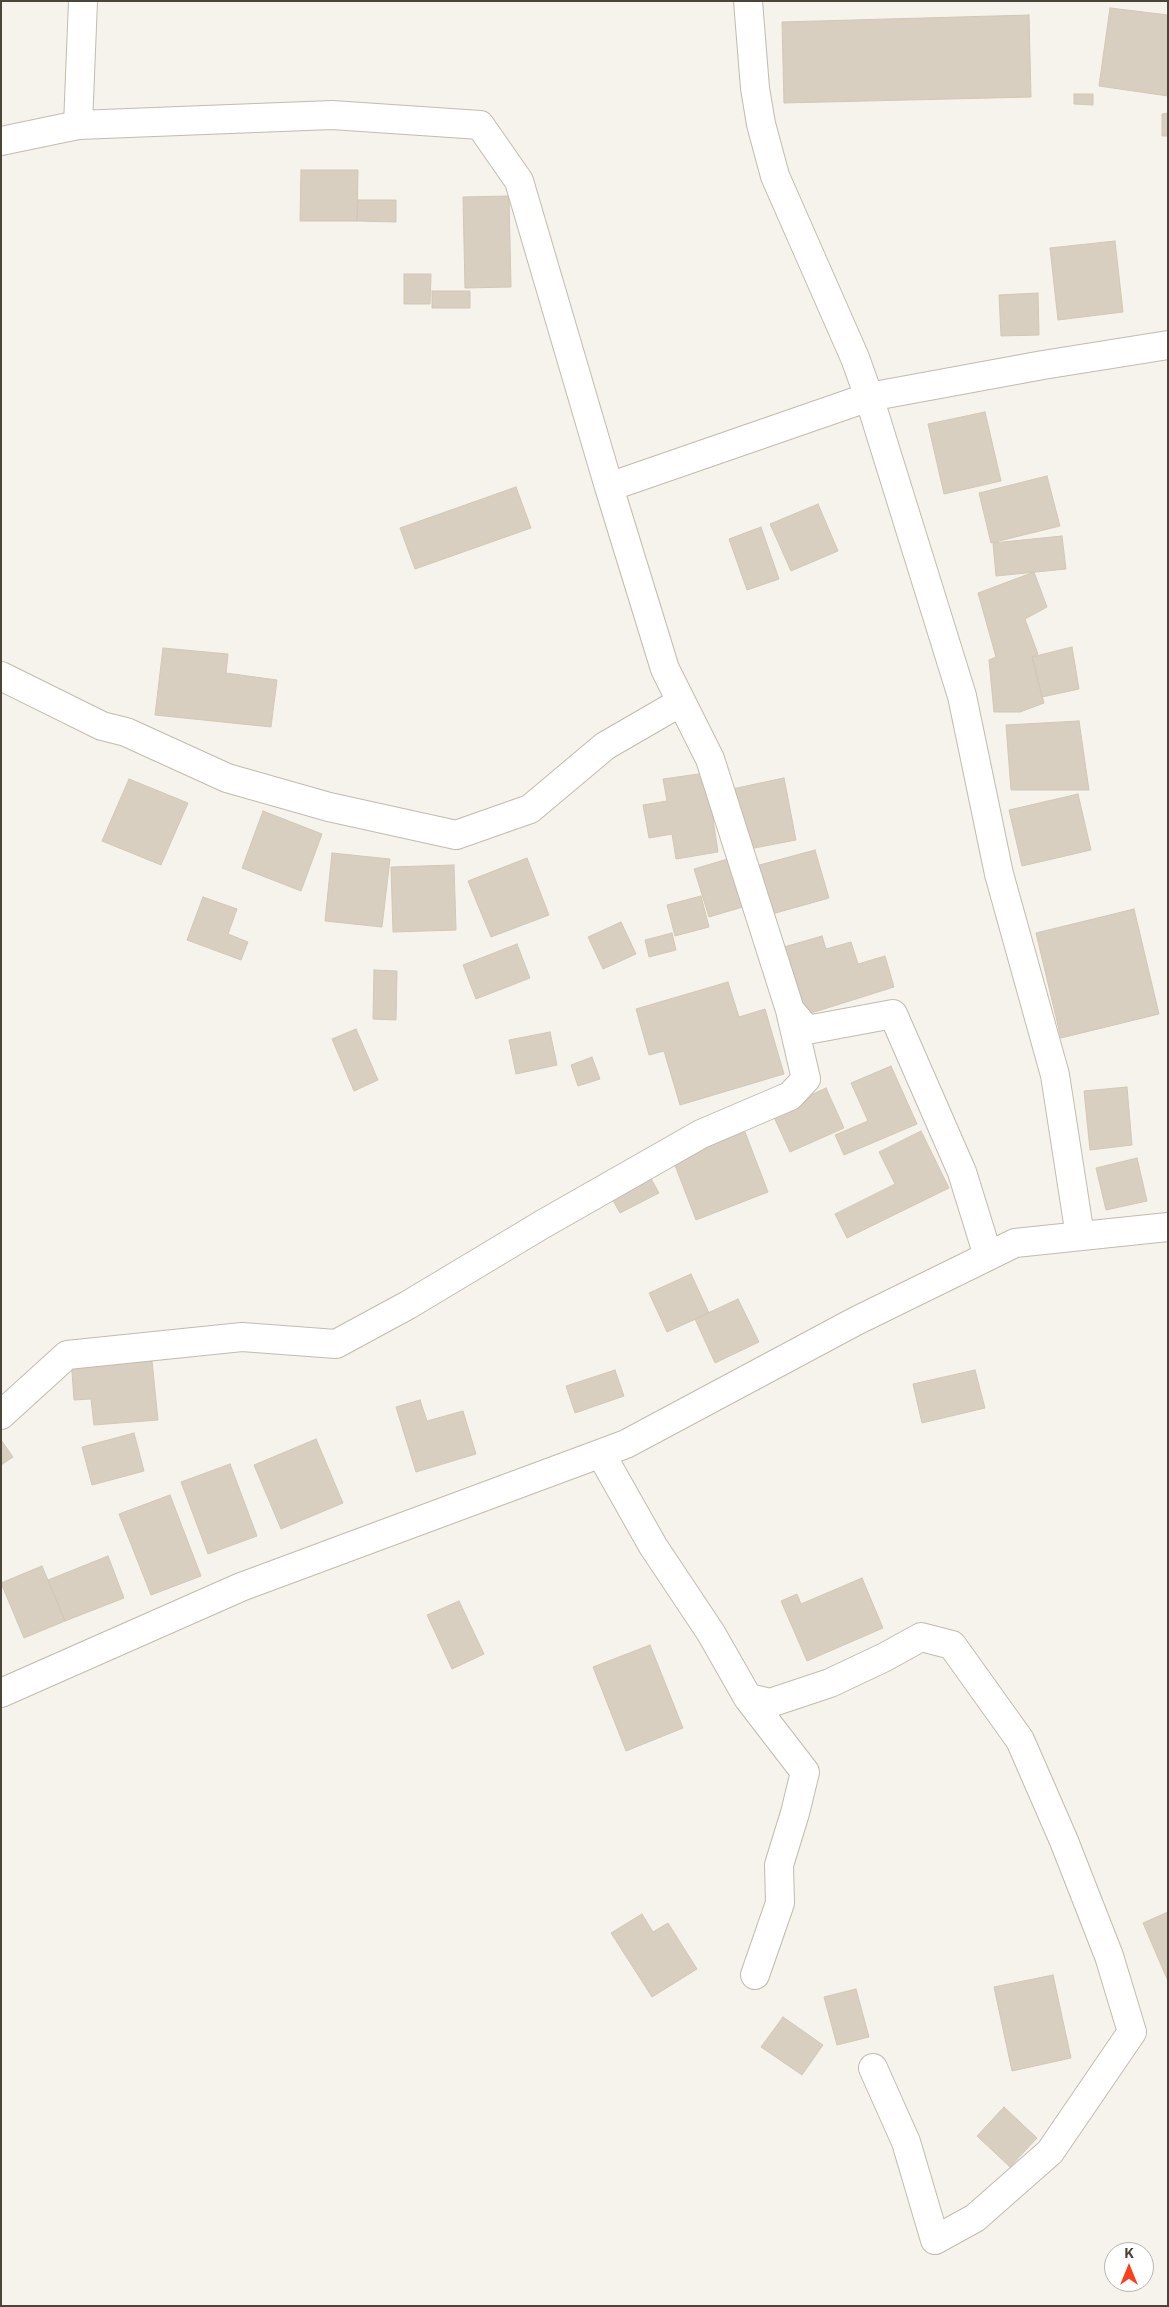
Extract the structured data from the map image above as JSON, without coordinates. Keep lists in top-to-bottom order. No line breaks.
{"north":"top"}
